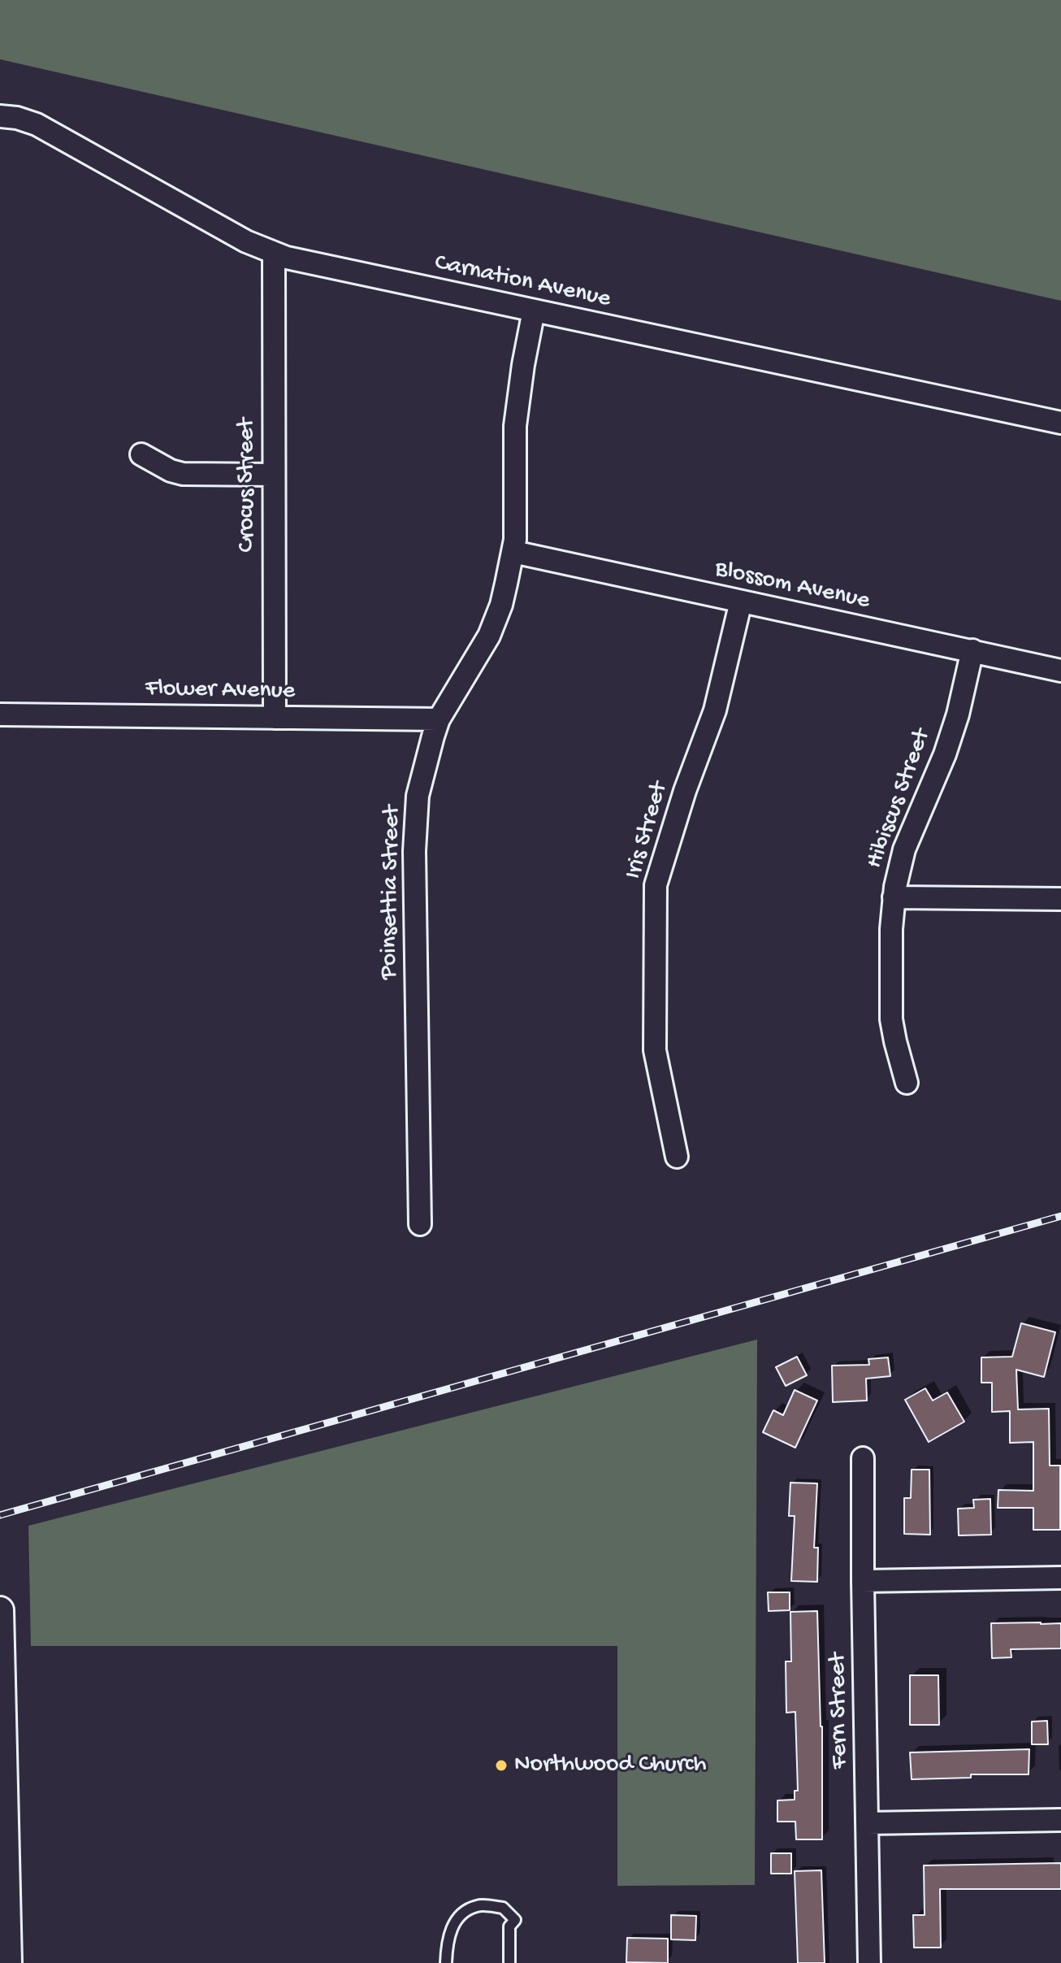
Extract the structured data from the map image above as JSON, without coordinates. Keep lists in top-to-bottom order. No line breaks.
{"streets":{"street":["Carnation Avenue","Crocus Street","Blossom Avenue","Flower Avenue","Hibiscus Street","Iris Street","Poinsettia Street","Fern Street"]},"crossings":[["Carnation Avenue","Crocus Street"],["Carnation Avenue","Poinsettia Street"],["Crocus Street","Flower Avenue"],["Blossom Avenue","Hibiscus Street"],["Blossom Avenue","Iris Street"],["Blossom Avenue","Poinsettia Street"],["Flower Avenue","Poinsettia Street"]],"places":["Northwood Church"]}
